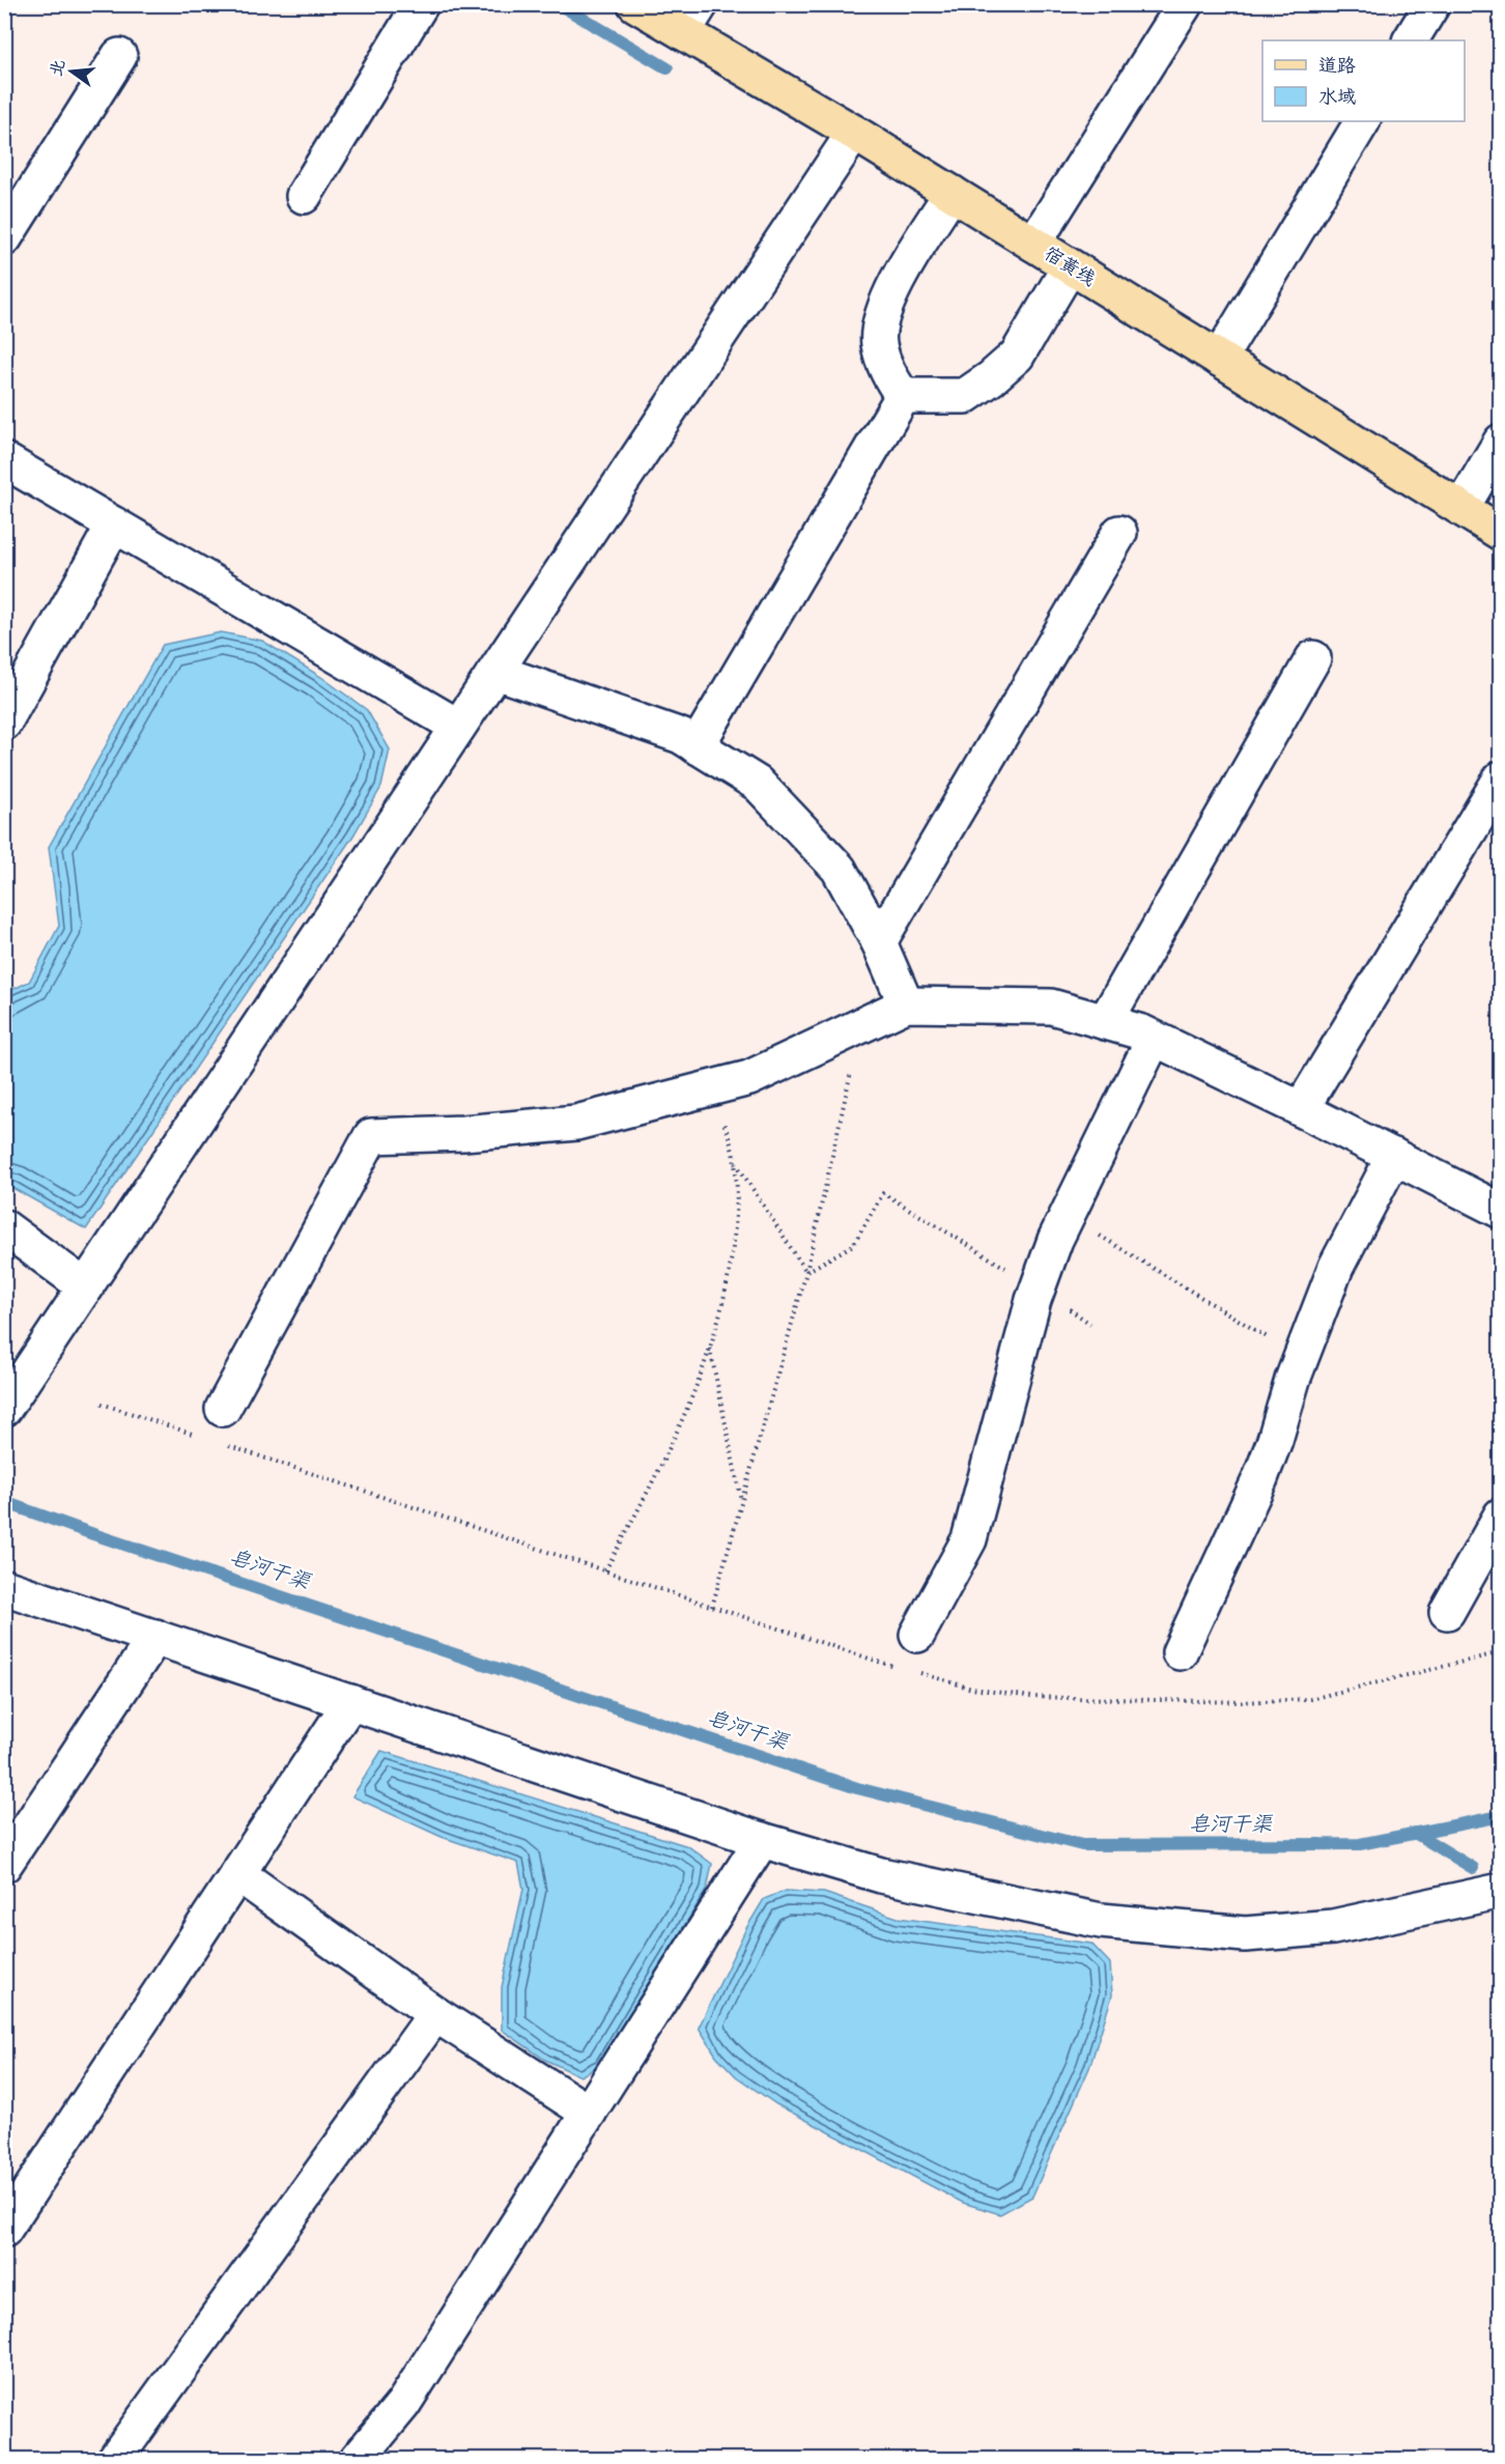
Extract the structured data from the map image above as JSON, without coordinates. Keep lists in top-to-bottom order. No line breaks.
{"streets":{"main road":["宿黄线"]},"water":["皂河干渠"],"legend":["道路","水域"],"north":"left"}
